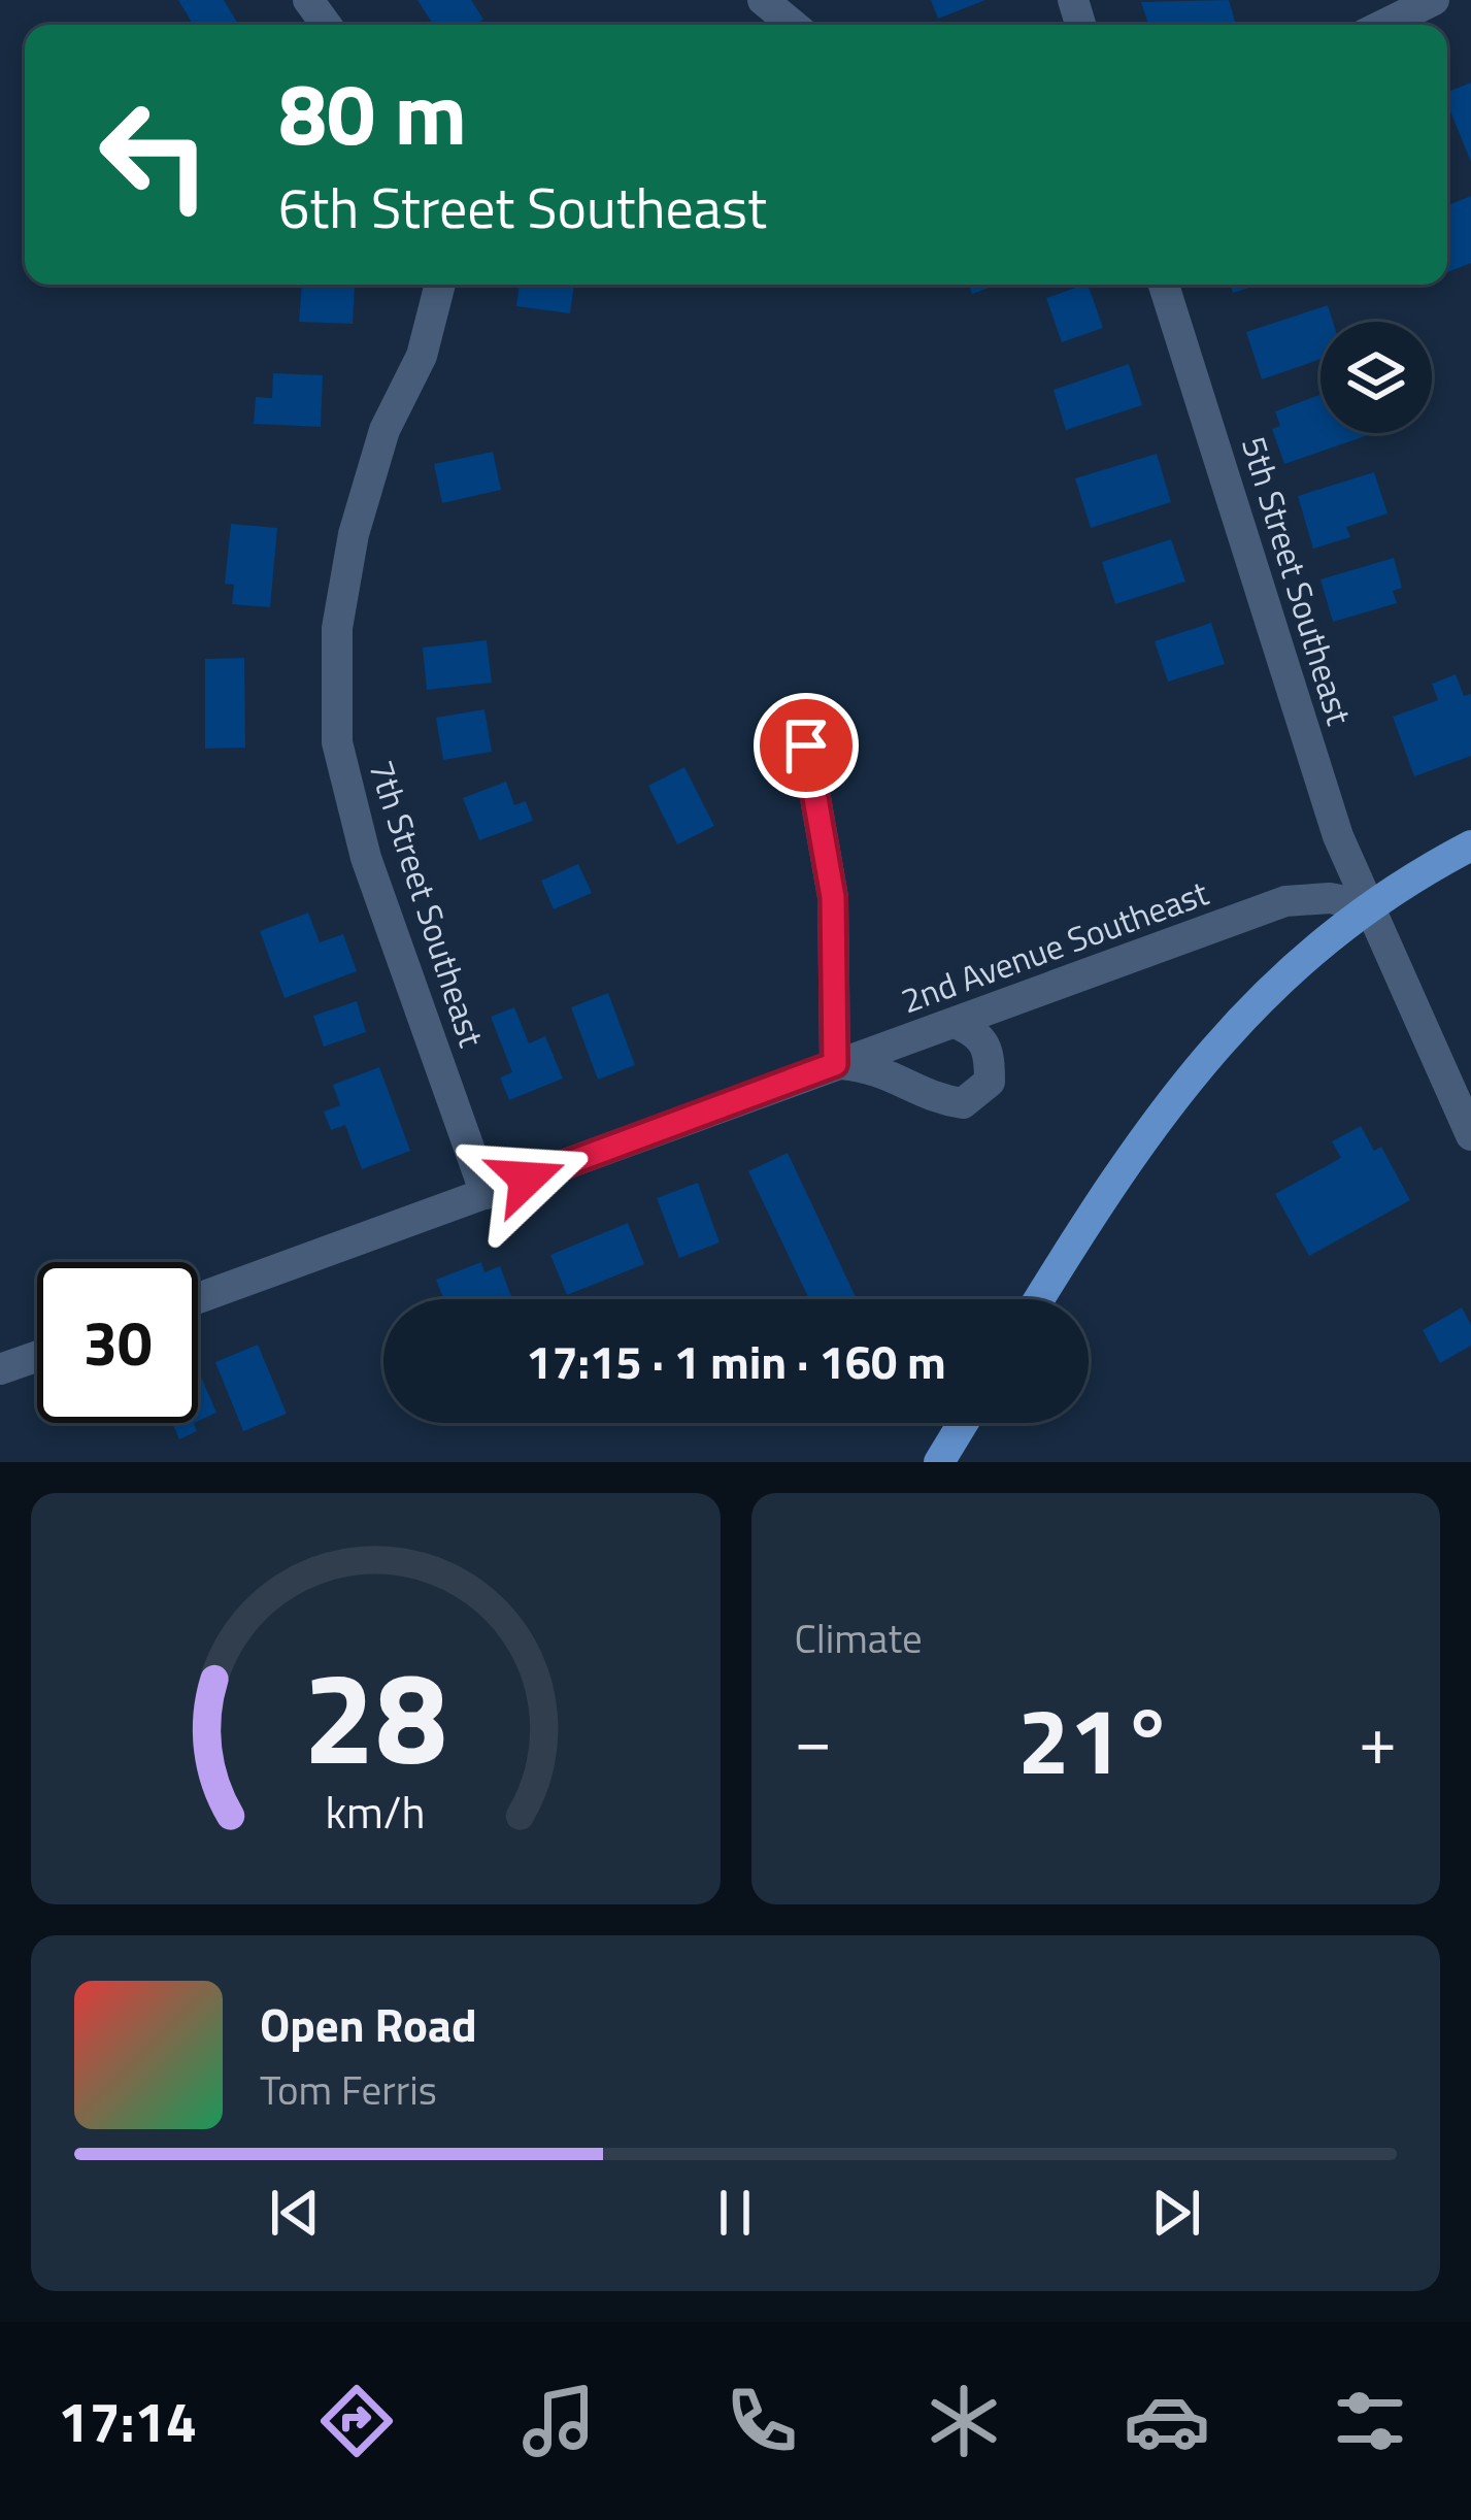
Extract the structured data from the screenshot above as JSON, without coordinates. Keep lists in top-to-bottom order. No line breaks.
{"streets":{"street":["5th Street Southeast","7th Street Southeast","2nd Avenue Southeast"]},"crossings":[["5th Street Southeast","2nd Avenue Southeast"],["7th Street Southeast","2nd Avenue Southeast"]],"page":{"turn":["80 m","6th Street Southeast"],"limit":"30","trip":"17:15 · 1 min · 160 m","tile":"Climate","heat":["−","21°","+"],"song":["Open Road","Tom Ferris"],"tabs":"17:14","gauge":["28","km/h"]}}
